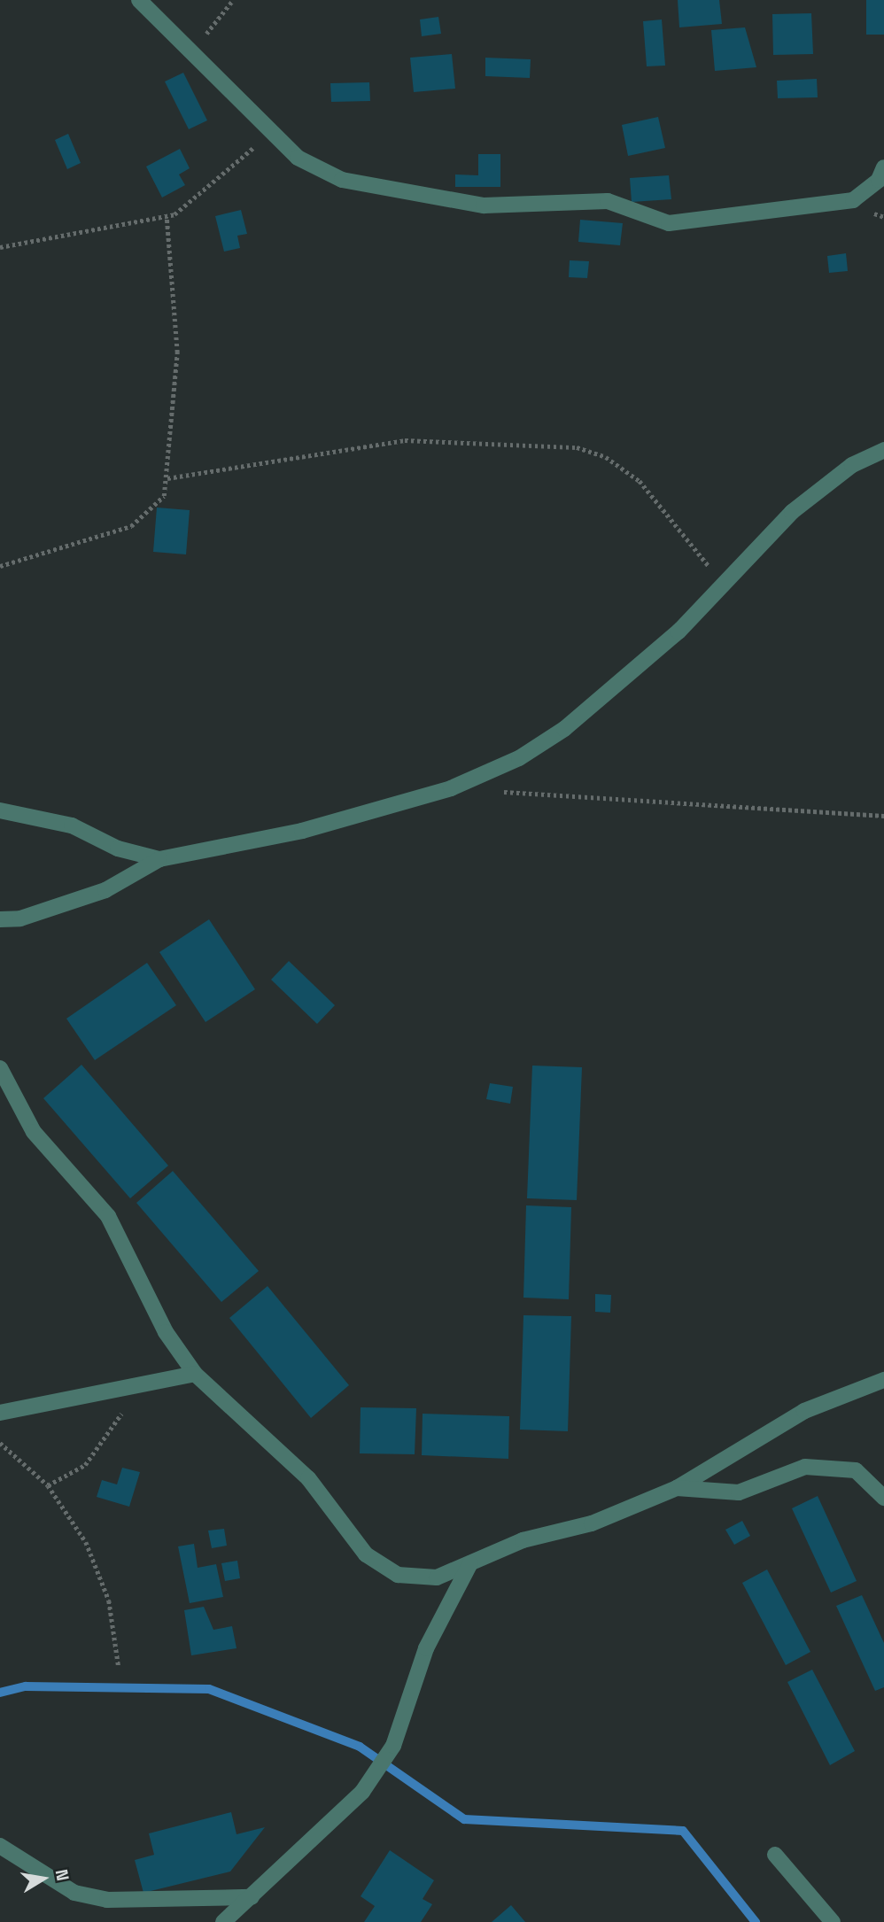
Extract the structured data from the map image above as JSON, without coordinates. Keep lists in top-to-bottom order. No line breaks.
{"north":"right"}
